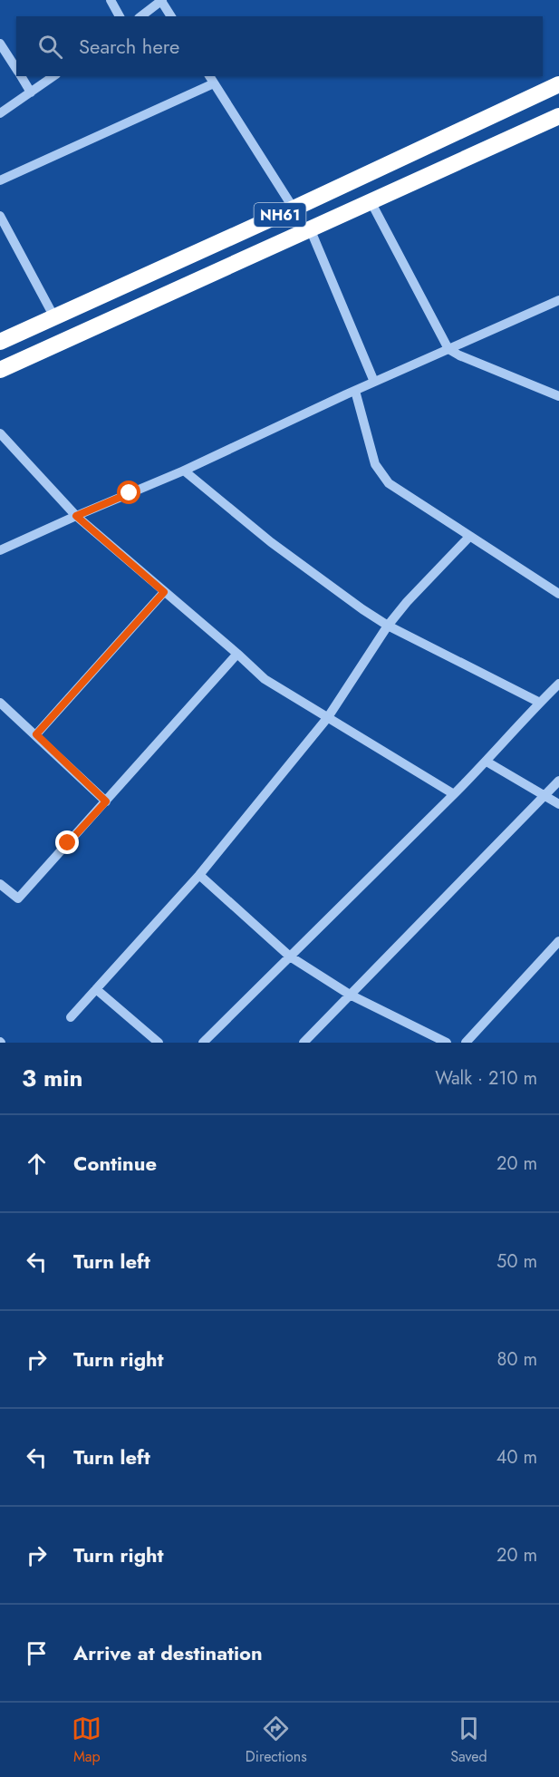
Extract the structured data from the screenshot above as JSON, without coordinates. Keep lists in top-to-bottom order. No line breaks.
{"streets":{"highway":["NH61"]},"page":{"search":"Search here","heading":["3 min","Walk · 210 m"],"list":[["Continue","20 m"],["Turn left","50 m"],["Turn right","80 m"],["Turn left","40 m"],["Turn right","20 m"],"Arrive at destination"],"nav":["Map","Directions","Saved"]}}
